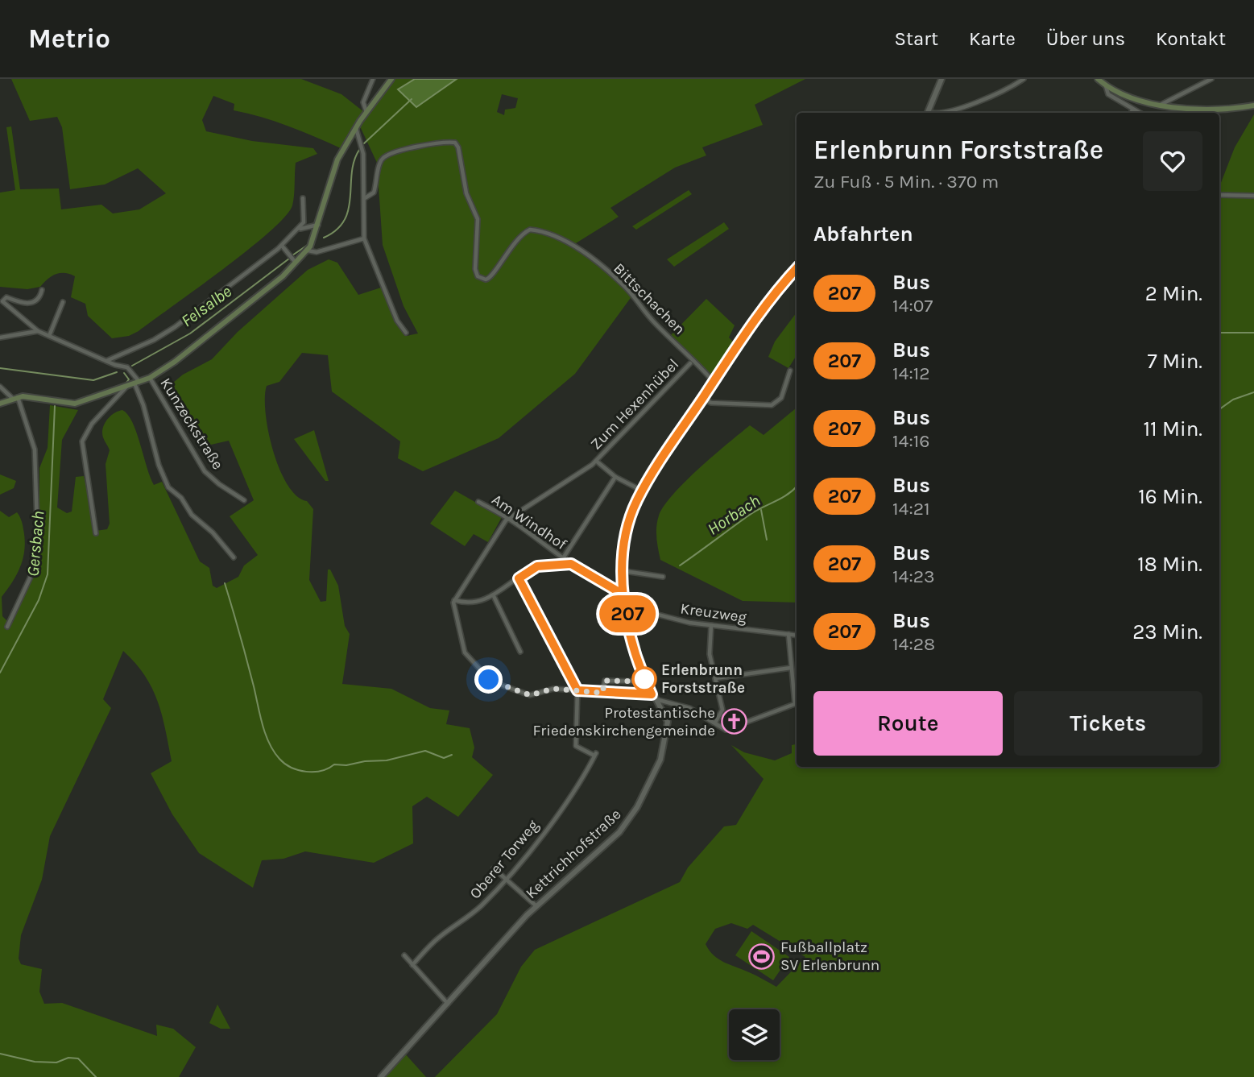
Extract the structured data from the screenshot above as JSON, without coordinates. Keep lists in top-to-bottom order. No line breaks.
{"streets":{"street":["Bittschachen","Zum Hexenhübel","Kunzeckstraße","Am Windhof","Kreuzweg","Kettrichhofstraße","Oberer Torweg"]},"crossings":[["Bittschachen","Kettrichhofstraße"],["Zum Hexenhübel","Am Windhof"],["Am Windhof","Kettrichhofstraße"],["Kreuzweg","Kettrichhofstraße"]],"water":["Felsalbe","Horbach","Gersbach"],"places":{"other":["Erlenbrunn Forststraße"],"church":["Protestantische Friedenskirchengemeinde"],"sports":["Fußballplatz SV Erlenbrunn"]},"lines":["bus line 207"],"page":{"header":"Metrio","nav":["Start","Karte","Über uns","Kontakt"],"on_map":"207","heading":[["Erlenbrunn Forststraße","Zu Fuß · 5 Min. · 370 m"],"Abfahrten"],"list":[{"mark":"207","name":"Bus","note":"14:07","value":"2 Min."},{"mark":"207","name":"Bus","note":"14:12","value":"7 Min."},{"mark":"207","name":"Bus","note":"14:16","value":"11 Min."},{"mark":"207","name":"Bus","note":"14:21","value":"16 Min."},{"mark":"207","name":"Bus","note":"14:23","value":"18 Min."},{"mark":"207","name":"Bus","note":"14:28","value":"23 Min."}],"buttons":["Route","Tickets"]}}
